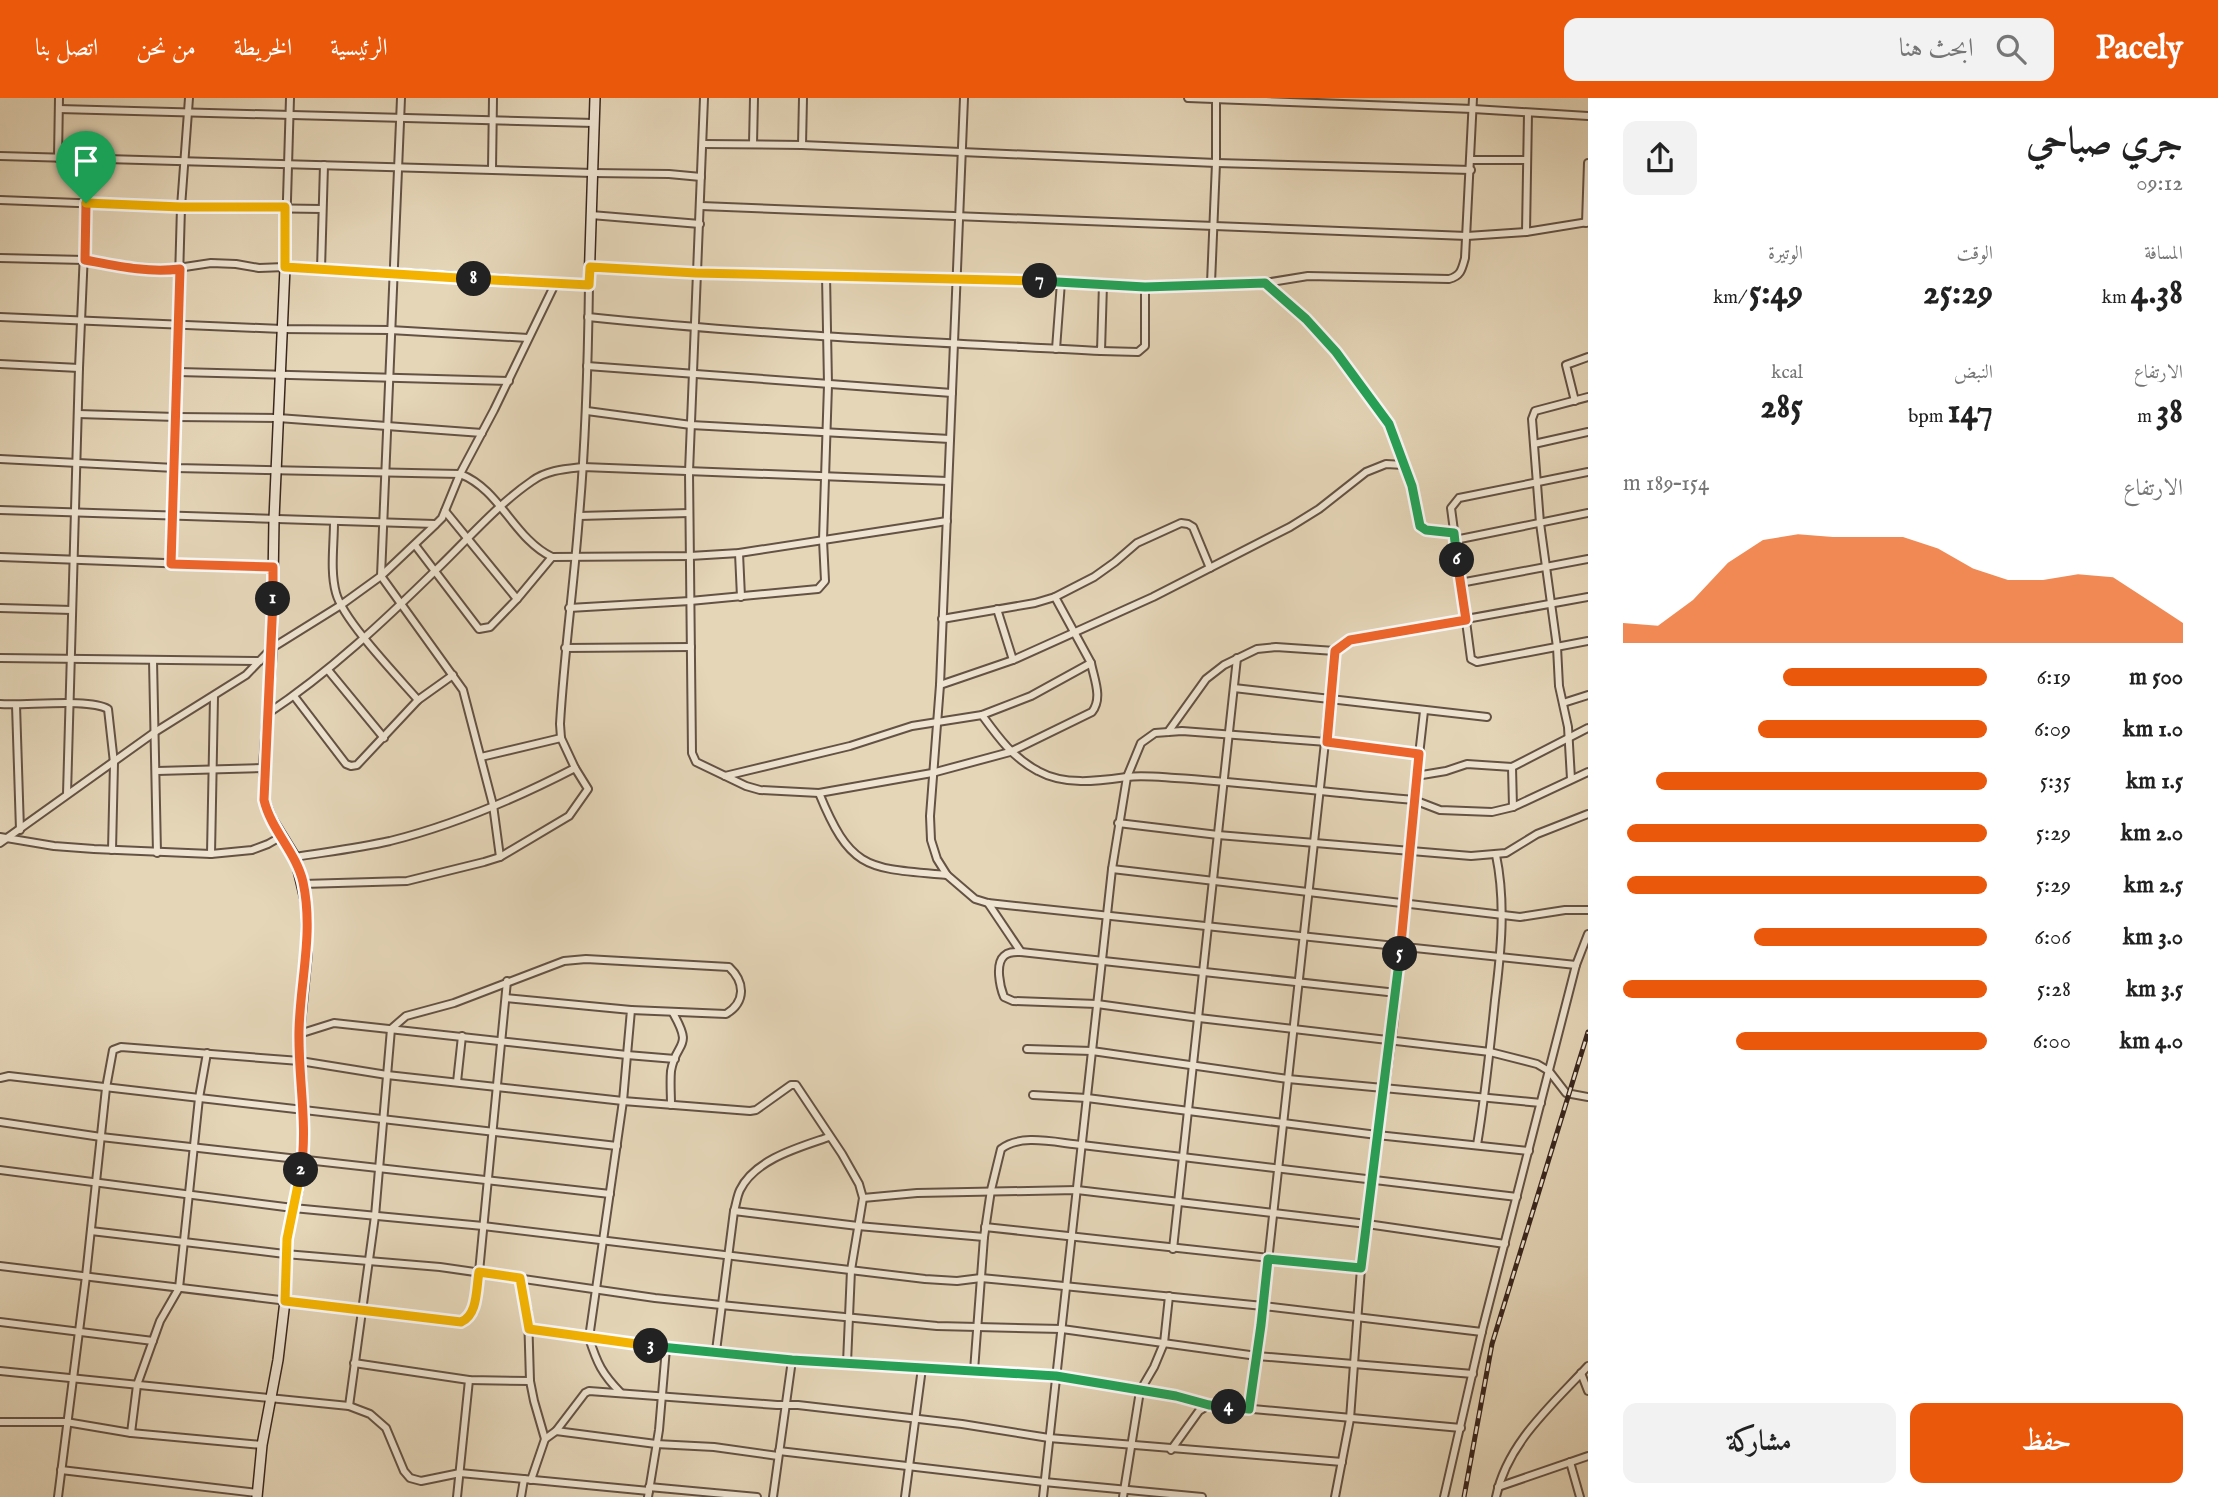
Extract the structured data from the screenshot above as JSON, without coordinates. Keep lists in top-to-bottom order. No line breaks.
{"page":{"header":"Pacely","search":"ابحث هنا","nav":["الرئيسية","الخريطة","من نحن","اتصل بنا"],"heading":["جري صباحي","09:12"],"stats":[["المسافة","4.38 km"],["الوقت","25:29"],["الوتيرة","5:49 /km"],["الارتفاع","38 m"],["النبض","147 bpm"],["kcal","285"]],"pins":["8","7","6","1","5","2","3","4"],"chart":["الارتفاع","154–189 m"],"list":[{"name":"500 m","note":"6:19"},{"name":"1.0 km","note":"6:09"},{"name":"1.5 km","note":"5:35"},{"name":"2.0 km","note":"5:29"},{"name":"2.5 km","note":"5:29"},{"name":"3.0 km","note":"6:06"},{"name":"3.5 km","note":"5:28"},{"name":"4.0 km","note":"6:00"}],"buttons":["حفظ","مشاركة"]}}
